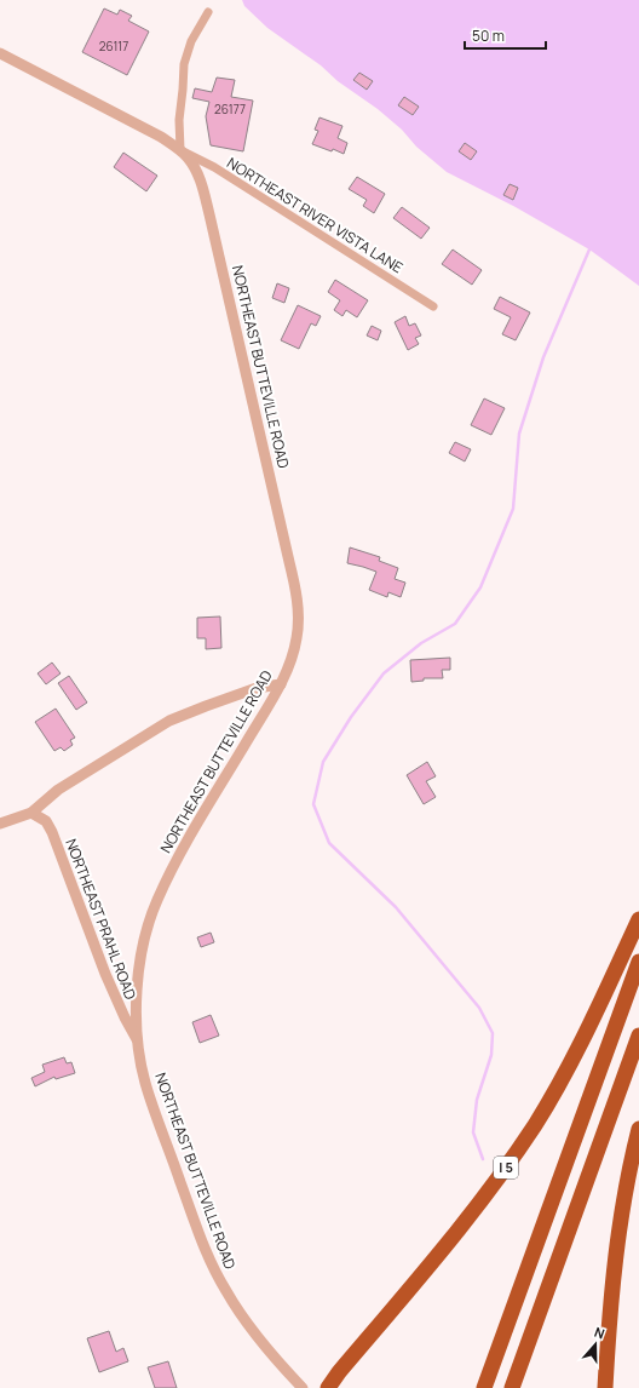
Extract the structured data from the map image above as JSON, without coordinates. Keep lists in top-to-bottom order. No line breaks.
{"streets":{"highway":["I 5"],"street":["NORTHEAST RIVER VISTA LANE","NORTHEAST BUTTEVILLE ROAD","NORTHEAST PRAHL ROAD"]},"crossings":[["NORTHEAST RIVER VISTA LANE","NORTHEAST BUTTEVILLE ROAD"],["NORTHEAST BUTTEVILLE ROAD","NORTHEAST PRAHL ROAD"]],"house_numbers":["26117","26177"],"scale_bar":"50 m","north":"top"}
